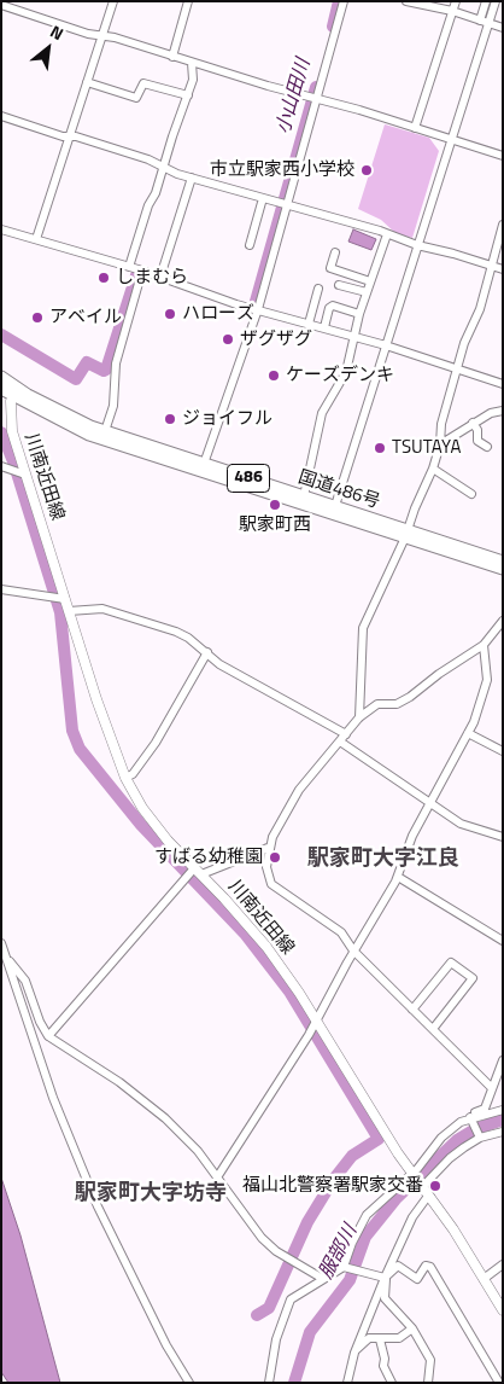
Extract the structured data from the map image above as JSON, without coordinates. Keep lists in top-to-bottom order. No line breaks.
{"streets":{"highway":["486","国道486号"],"main road":["川南近田線"]},"crossings":[["川南近田線","国道486号"]],"districts":["駅家町大字江良","駅家町大字坊寺"],"water":["小山田川","服部川"],"places":["市立駅家西小学校","しまむら","ハローズ","アベイル","ザグザグ","ケーズデンキ","ジョイフル","TSUTAYA","駅家町西","すばる幼稚園","福山北警察署駅家交番"],"north":"top right"}
